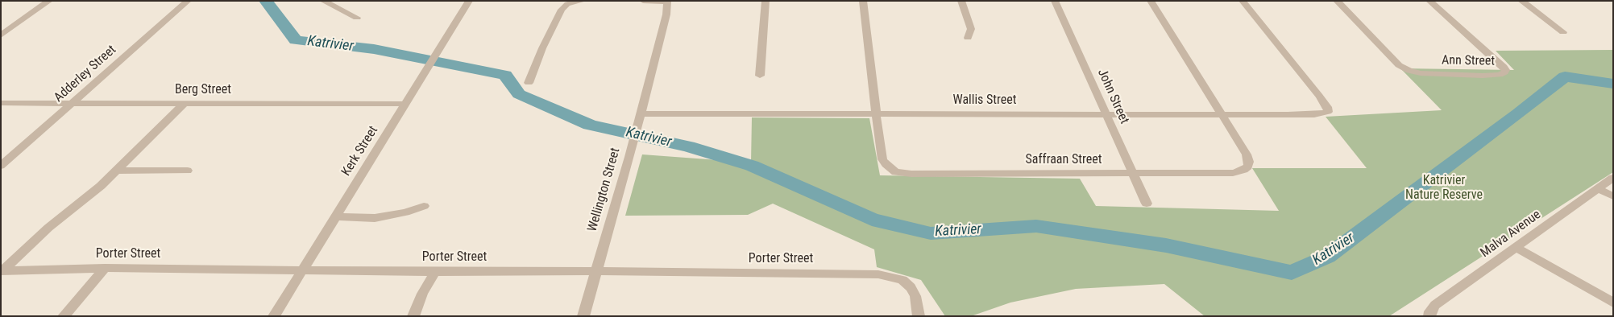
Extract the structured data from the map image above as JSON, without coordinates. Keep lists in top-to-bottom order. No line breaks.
{"streets":{"street":["Ann Street","Adderley Street","Berg Street","John Street","Wallis Street","Kerk Street","Saffraan Street","Wellington Street","Malva Avenue","Porter Street"]},"crossings":[["Adderley Street","Berg Street"],["Berg Street","Kerk Street"],["John Street","Wallis Street"],["John Street","Saffraan Street"],["Wallis Street","Saffraan Street"],["Wallis Street","Wellington Street"],["Kerk Street","Porter Street"],["Wellington Street","Porter Street"]],"water":["Katrivier"],"parks":["Katrivier Nature Reserve"]}
